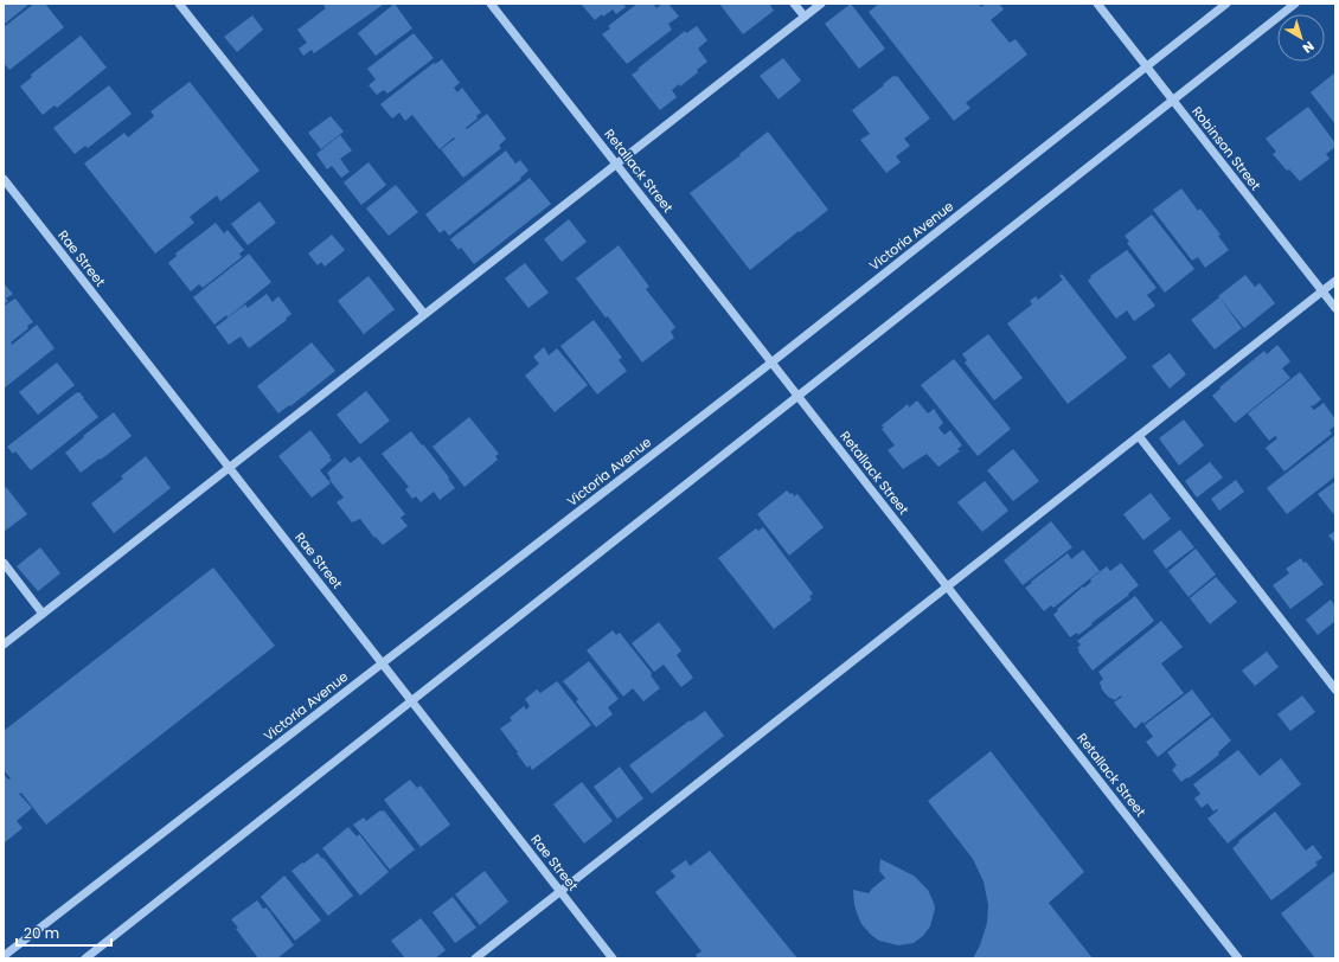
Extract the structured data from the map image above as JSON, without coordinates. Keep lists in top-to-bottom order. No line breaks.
{"streets":{"street":["Robinson Street","Retallack Street","Victoria Avenue","Rae Street"]},"crossings":[["Robinson Street","Victoria Avenue"],["Retallack Street","Victoria Avenue"],["Victoria Avenue","Rae Street"]],"scale_bar":"20 m","north":"bottom right"}
